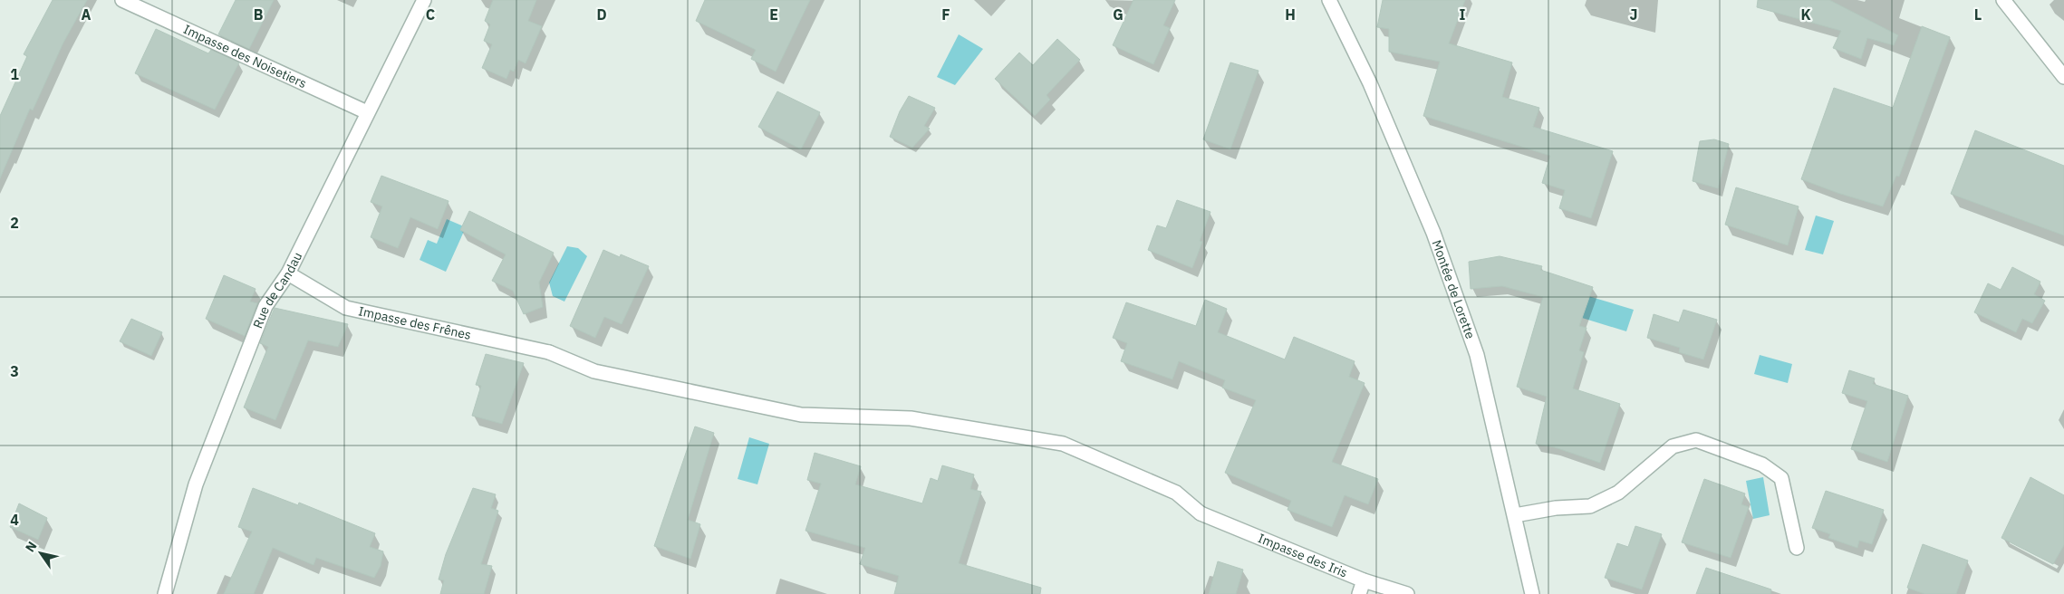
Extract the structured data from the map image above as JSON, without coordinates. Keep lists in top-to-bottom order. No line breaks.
{"streets":{"street":["Impasse des Noisetiers","Montée de Lorette","Rue de Candau","Impasse des Frênes","Impasse des Iris"]},"crossings":[["Impasse des Noisetiers","Rue de Candau"],["Rue de Candau","Impasse des Frênes"],["Impasse des Frênes","Impasse des Iris"]],"north":"top left","grid":{"columns":["A","B","C","D","E","F","G","H","I","J","K","L"],"rows":["1","2","3","4"]}}
